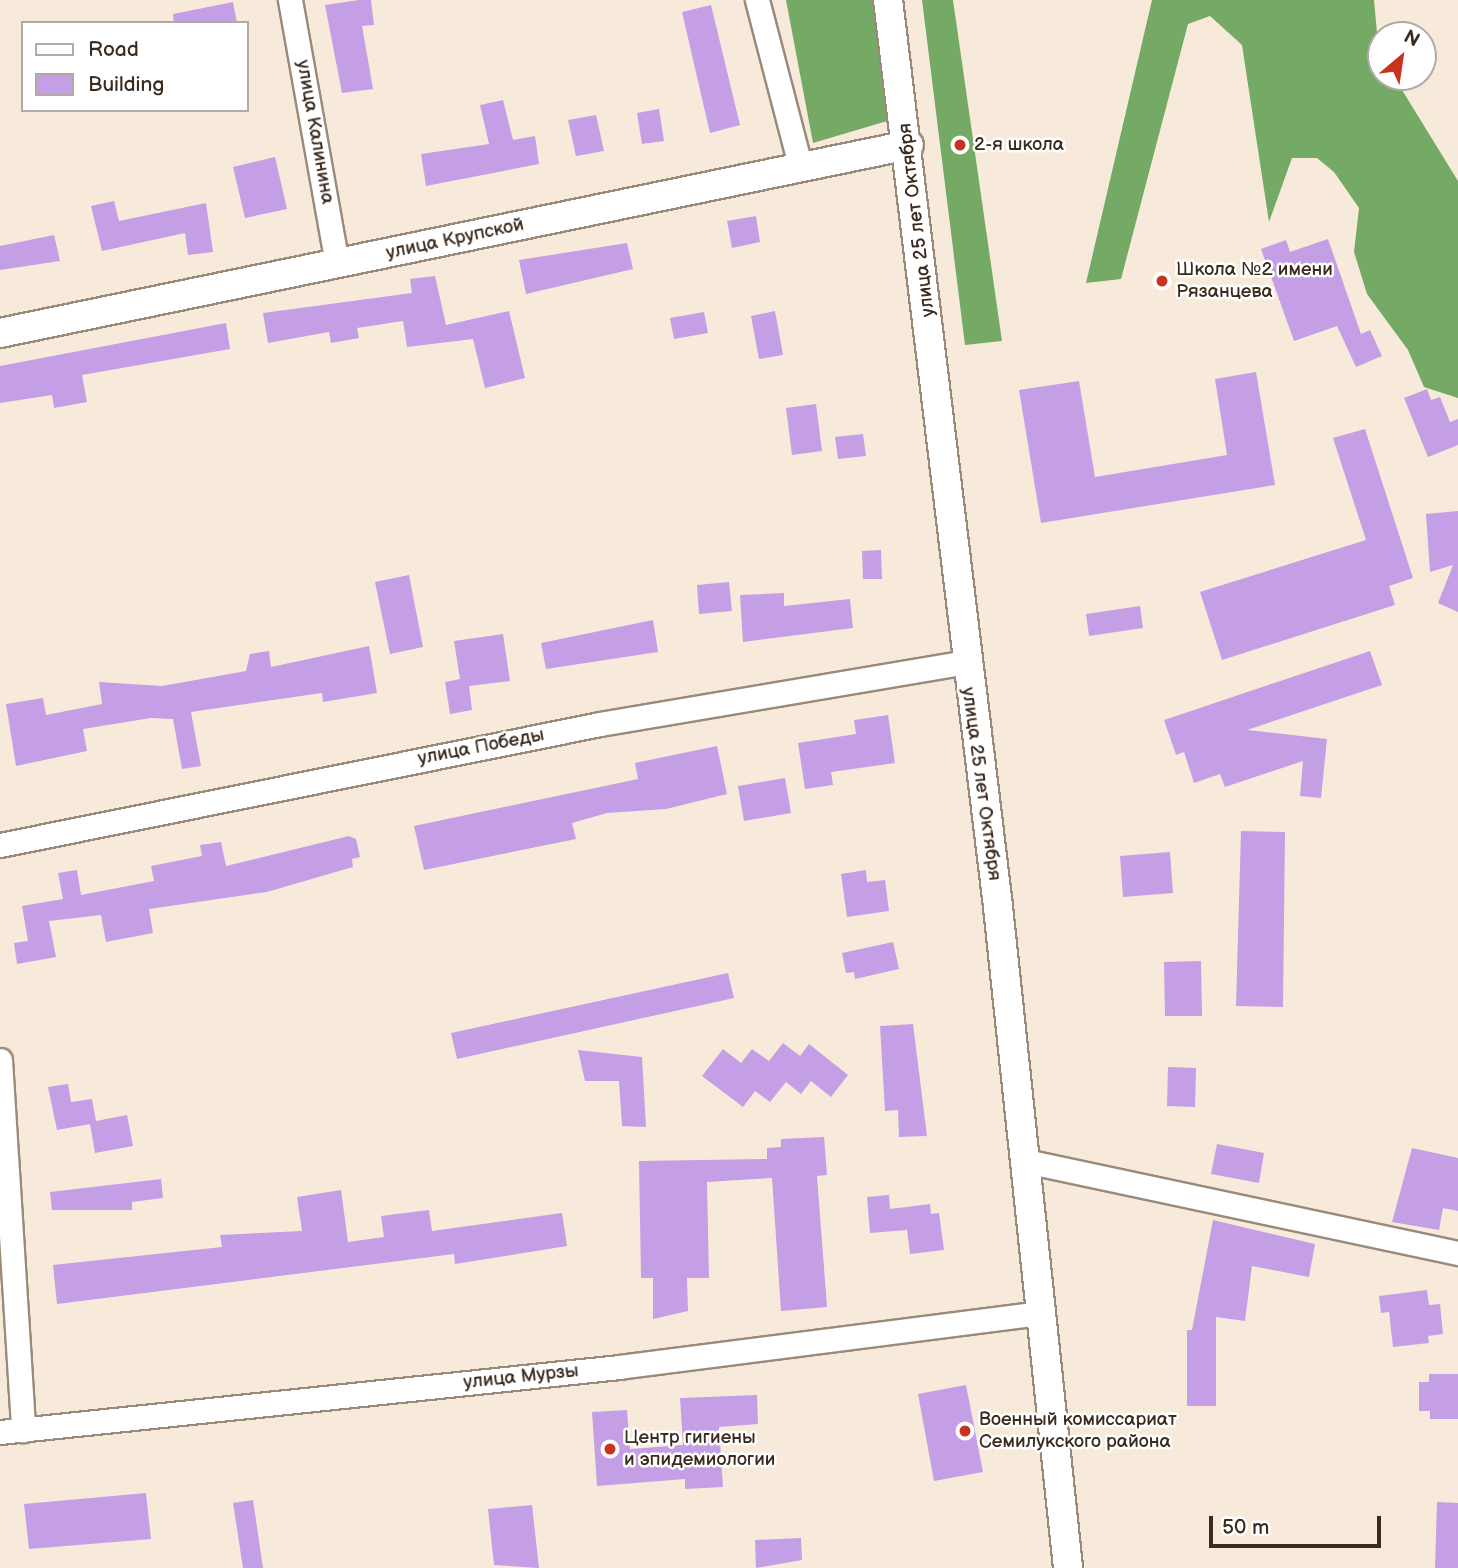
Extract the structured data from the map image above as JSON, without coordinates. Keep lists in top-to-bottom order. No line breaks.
{"streets":{"street":["улица Калинина","улица 25 лет Октября","улица Крупской","улица Победы","улица Мурзы"]},"crossings":[["улица Калинина","улица Крупской"],["улица 25 лет Октября","улица Крупской"],["улица 25 лет Октября","улица Победы"],["улица 25 лет Октября","улица Мурзы"]],"places":["2-я школа","Школа №2 имени Рязанцева","Военный комиссариат Семилукского района","Центр гигиены и эпидемиологии"],"legend":["Road","Building"],"scale_bar":"50 m","north":"top right"}
